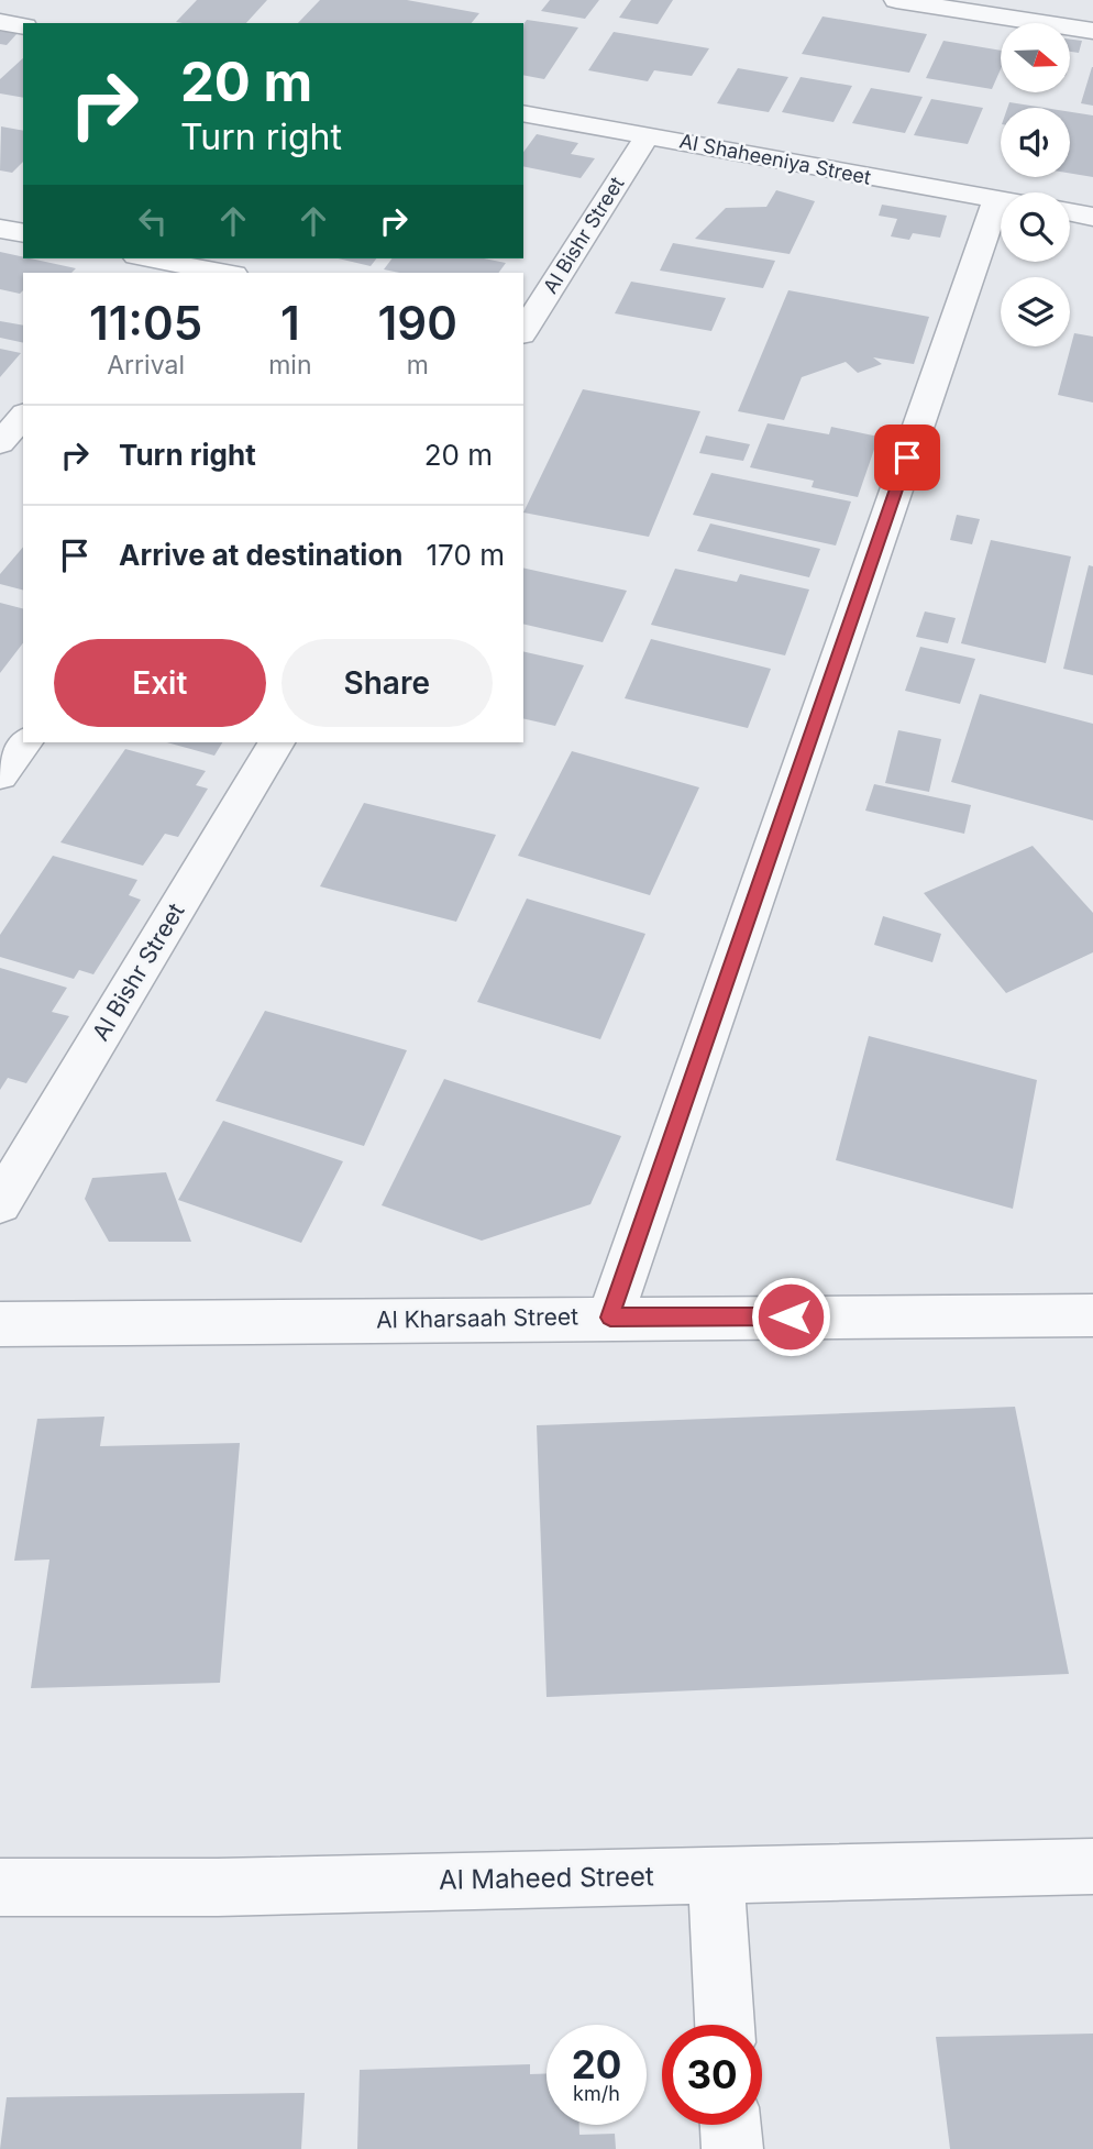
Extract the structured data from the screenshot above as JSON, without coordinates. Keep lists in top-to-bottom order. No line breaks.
{"streets":{"street":["Al Shaheeniya Street","Al Bishr Street","Al Kharsaah Street","Al Maheed Street"]},"crossings":[["Al Shaheeniya Street","Al Bishr Street"]],"north":"right","page":{"turn":["20 m","Turn right"],"eta":["11:05","Arrival","1","min","190","m"],"list":[{"name":"Turn right","value":"20 m"},{"name":"Arrive at destination","value":"170 m"}],"buttons":["Exit","Share"],"speed":"20 km/h","limit":"30"}}
